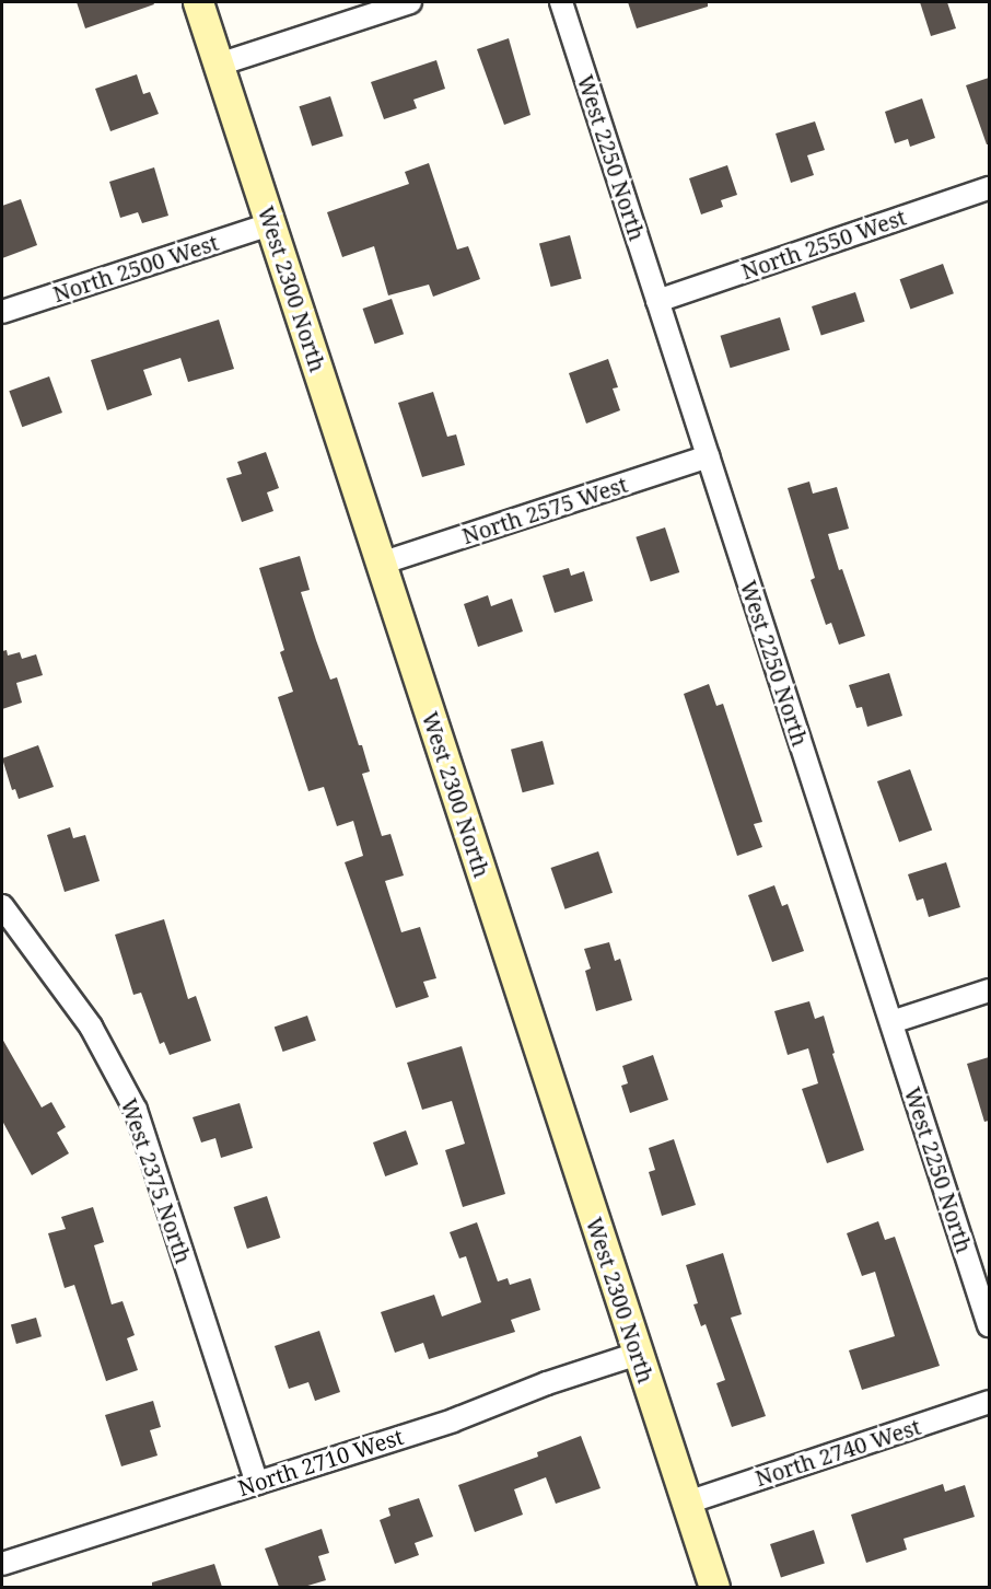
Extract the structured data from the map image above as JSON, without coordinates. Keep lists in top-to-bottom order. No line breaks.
{"streets":{"street":["West 2250 North","North 2550 West","North 2500 West","West 2300 North","North 2575 West","West 2375 North","North 2740 West","North 2710 West"]},"crossings":[["West 2250 North","North 2550 West"],["West 2250 North","North 2575 West"],["North 2500 West","West 2300 North"],["West 2300 North","North 2575 West"],["West 2300 North","North 2740 West"],["West 2300 North","North 2710 West"],["West 2375 North","North 2710 West"]]}
